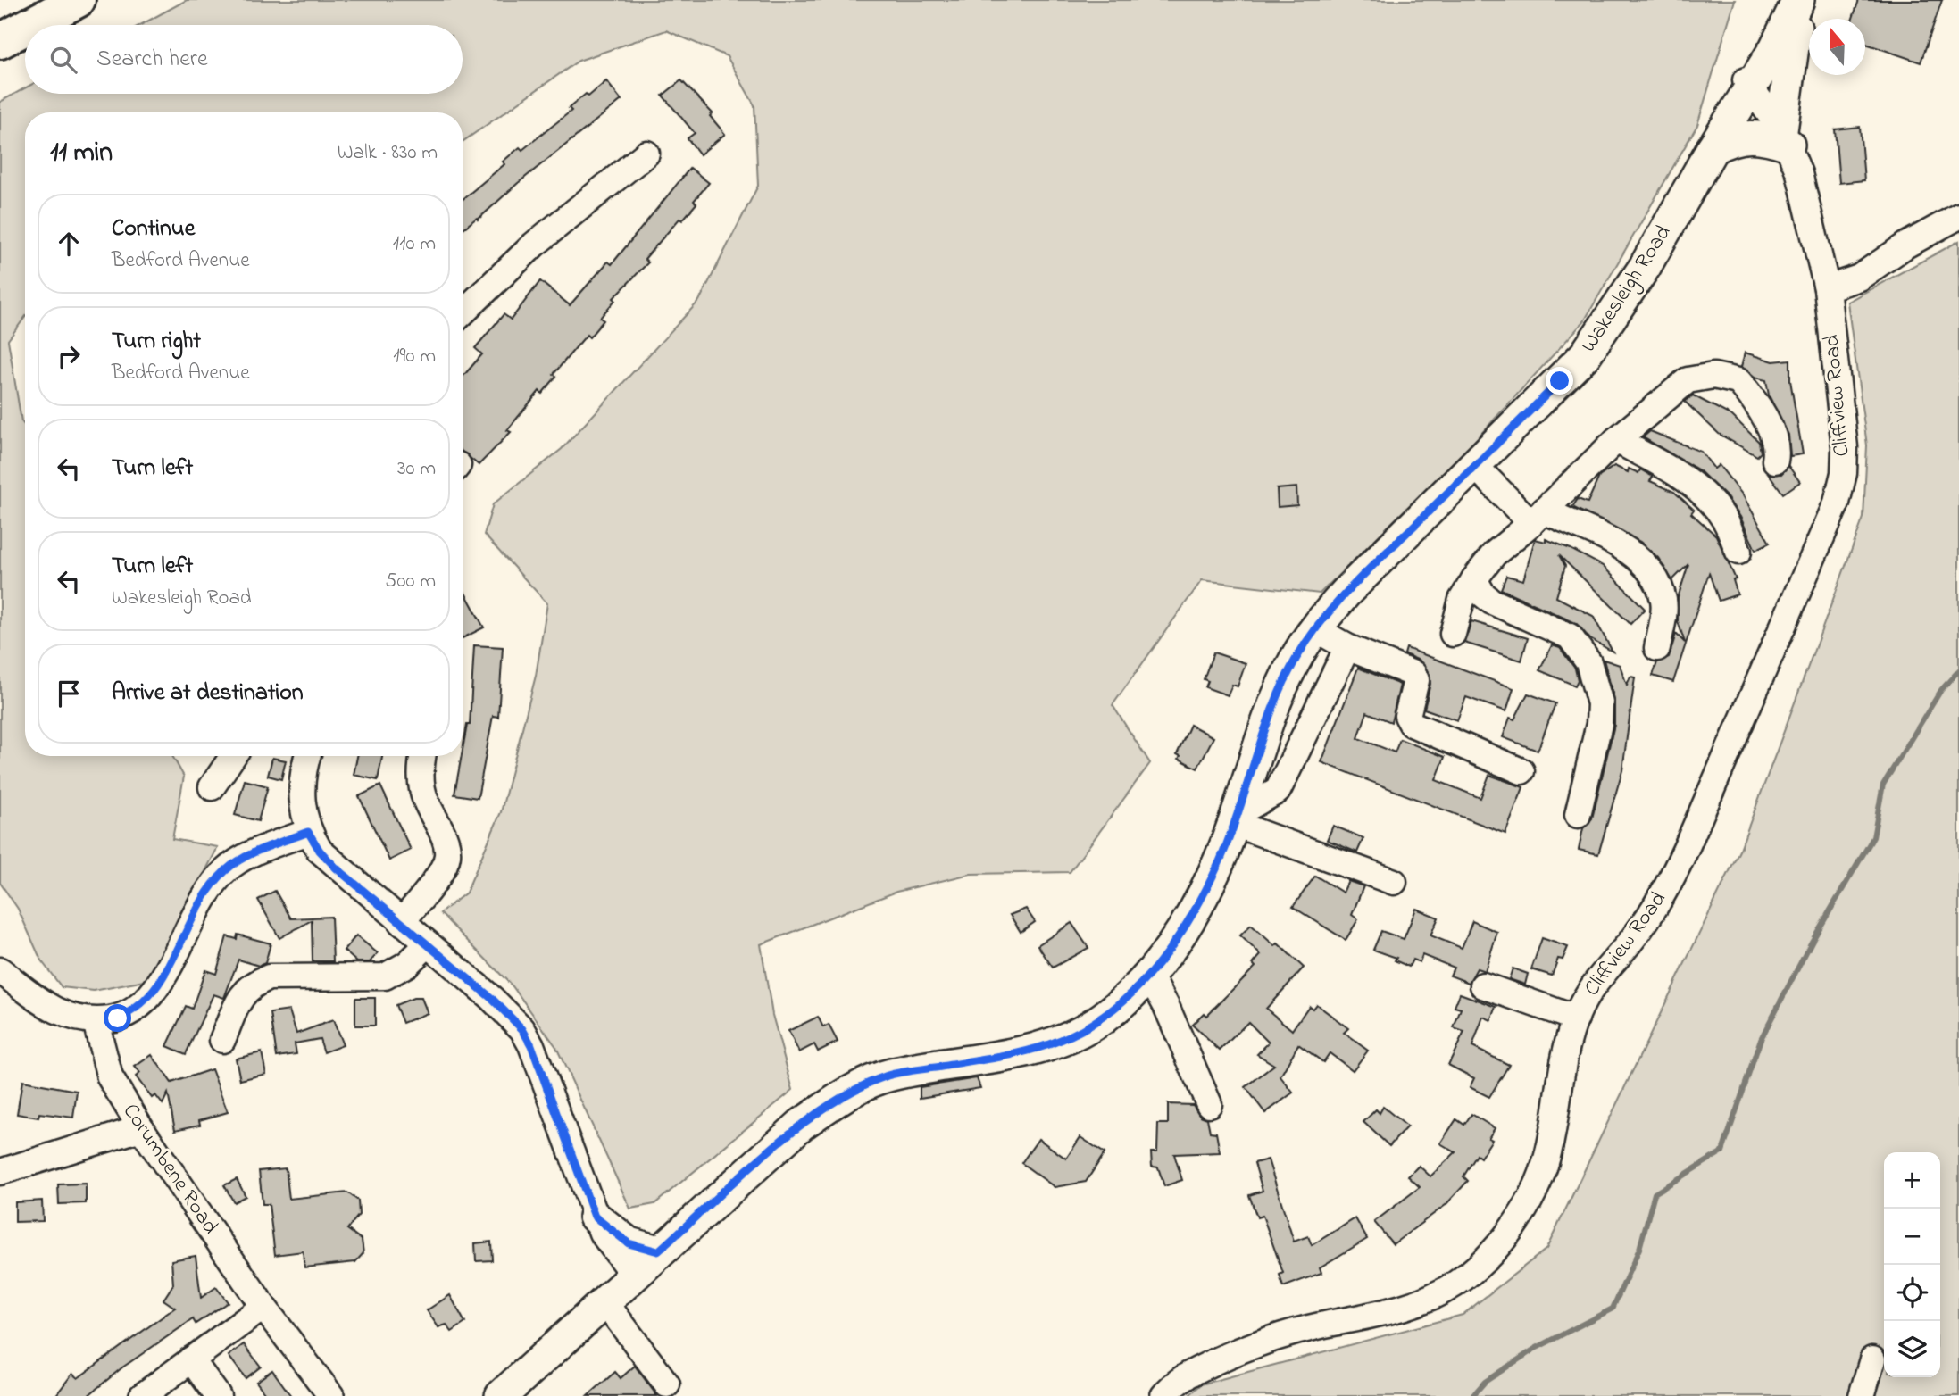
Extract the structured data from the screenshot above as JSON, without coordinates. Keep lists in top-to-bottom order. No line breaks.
{"streets":{"main road":["Wakesleigh Road"],"street":["Cliffview Road","Corumbene Road"]},"crossings":[["Wakesleigh Road","Cliffview Road"]],"north":"top","page":{"search":"Search here","heading":["11 min","Walk · 830 m"],"list":[["Continue","Bedford Avenue","110 m"],["Turn right","Bedford Avenue","190 m"],["Turn left","30 m"],["Turn left","Wakesleigh Road","500 m"],"Arrive at destination"],"map_buttons":["+","−"]}}
